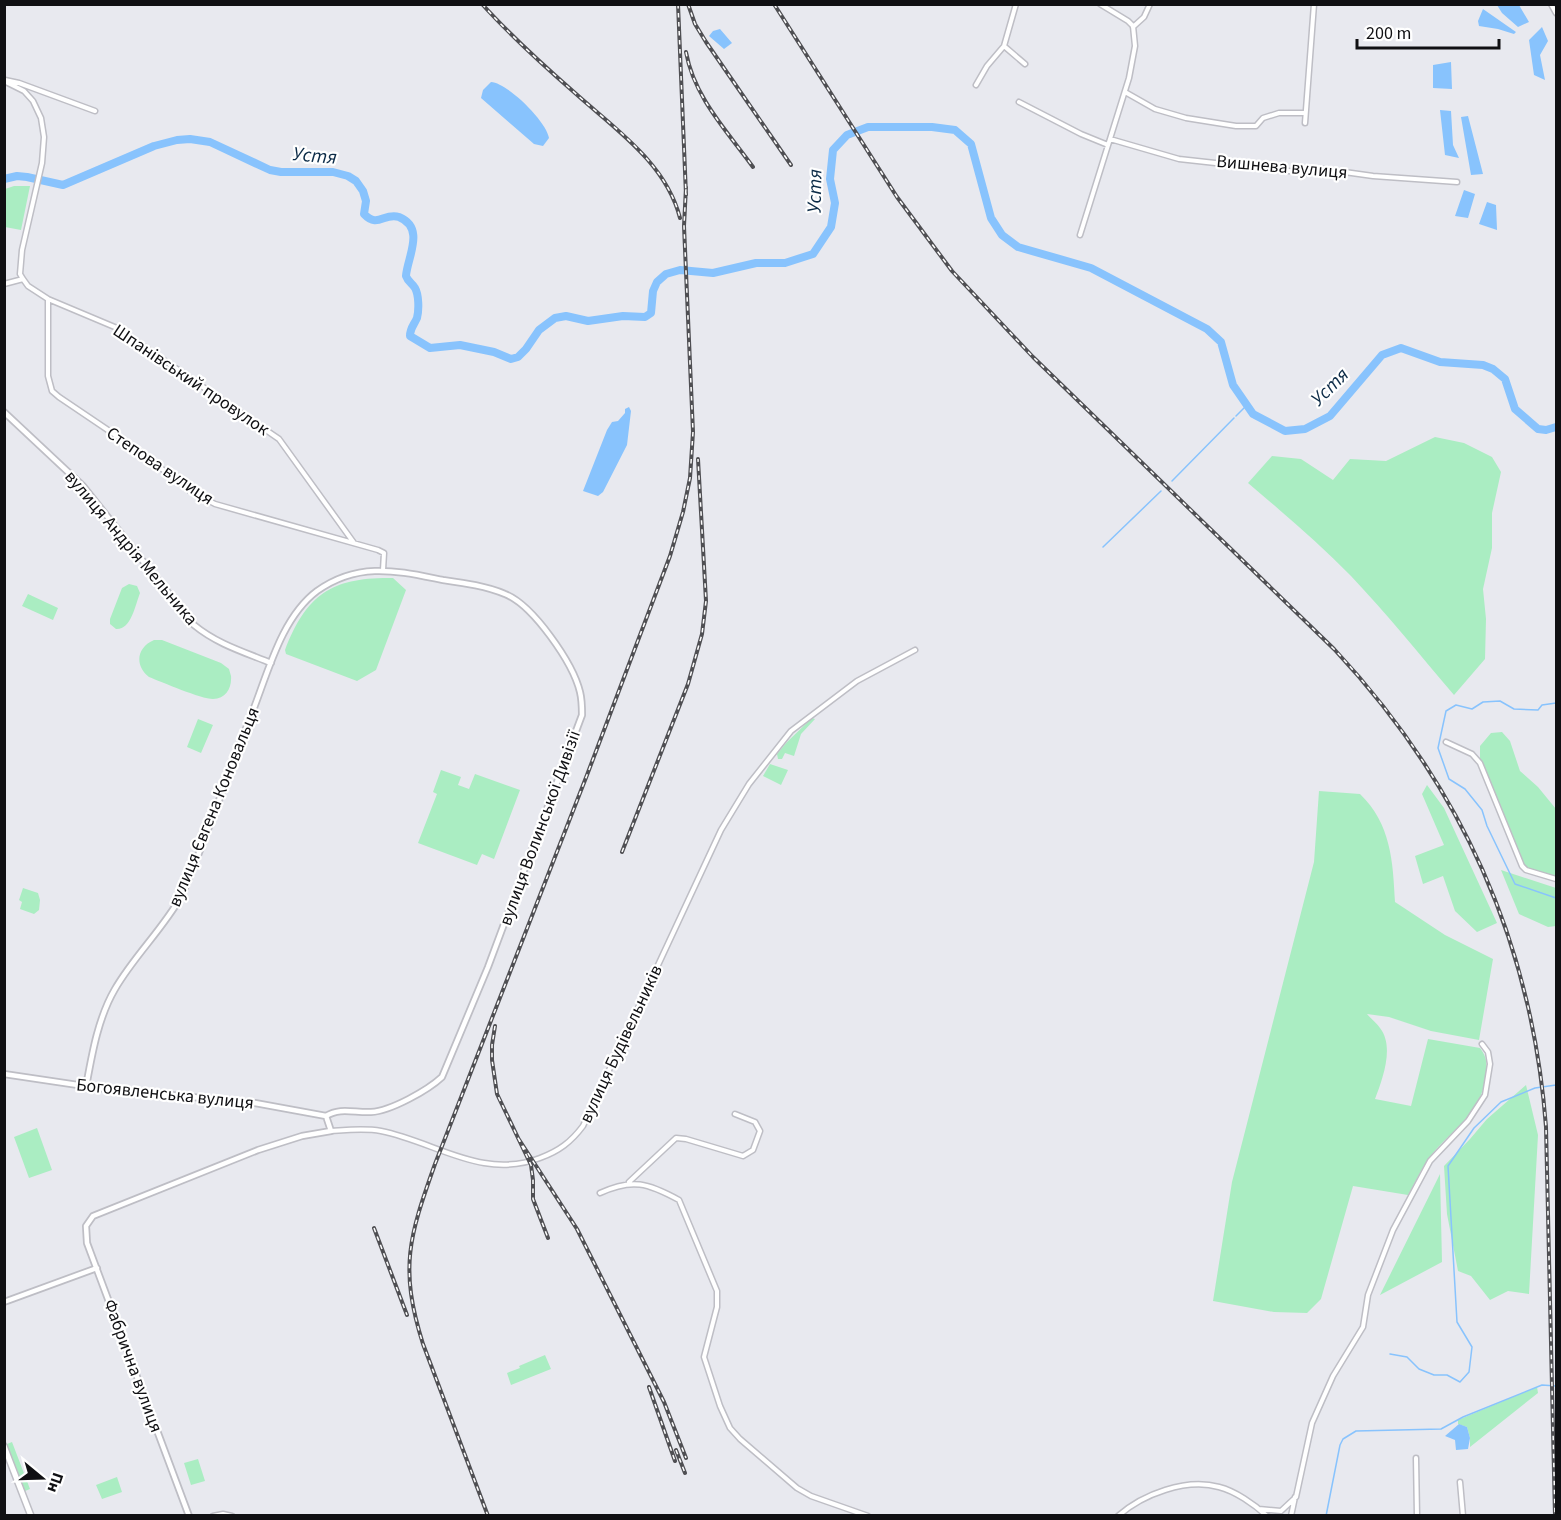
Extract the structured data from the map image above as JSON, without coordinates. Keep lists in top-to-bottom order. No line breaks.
{"streets":{"street":["Вишнева вулиця","Шпанівський провулок","Степова вулиця","вулиця Андрія Мельника","вулиця Євгена Коновальця","вулиця Волинської Дивізії","вулиця Будівельників","Богоявленська вулиця","Фабрична вулиця"]},"crossings":[["Шпанівський провулок","Степова вулиця"],["Степова вулиця","вулиця Євгена Коновальця"],["Степова вулиця","вулиця Волинської Дивізії"],["вулиця Андрія Мельника","вулиця Євгена Коновальця"],["вулиця Євгена Коновальця","вулиця Волинської Дивізії"],["вулиця Євгена Коновальця","Богоявленська вулиця"],["вулиця Волинської Дивізії","Богоявленська вулиця"],["вулиця Будівельників","Фабрична вулиця"]],"water":["Устя"],"scale_bar":"200 m","north":"right"}
